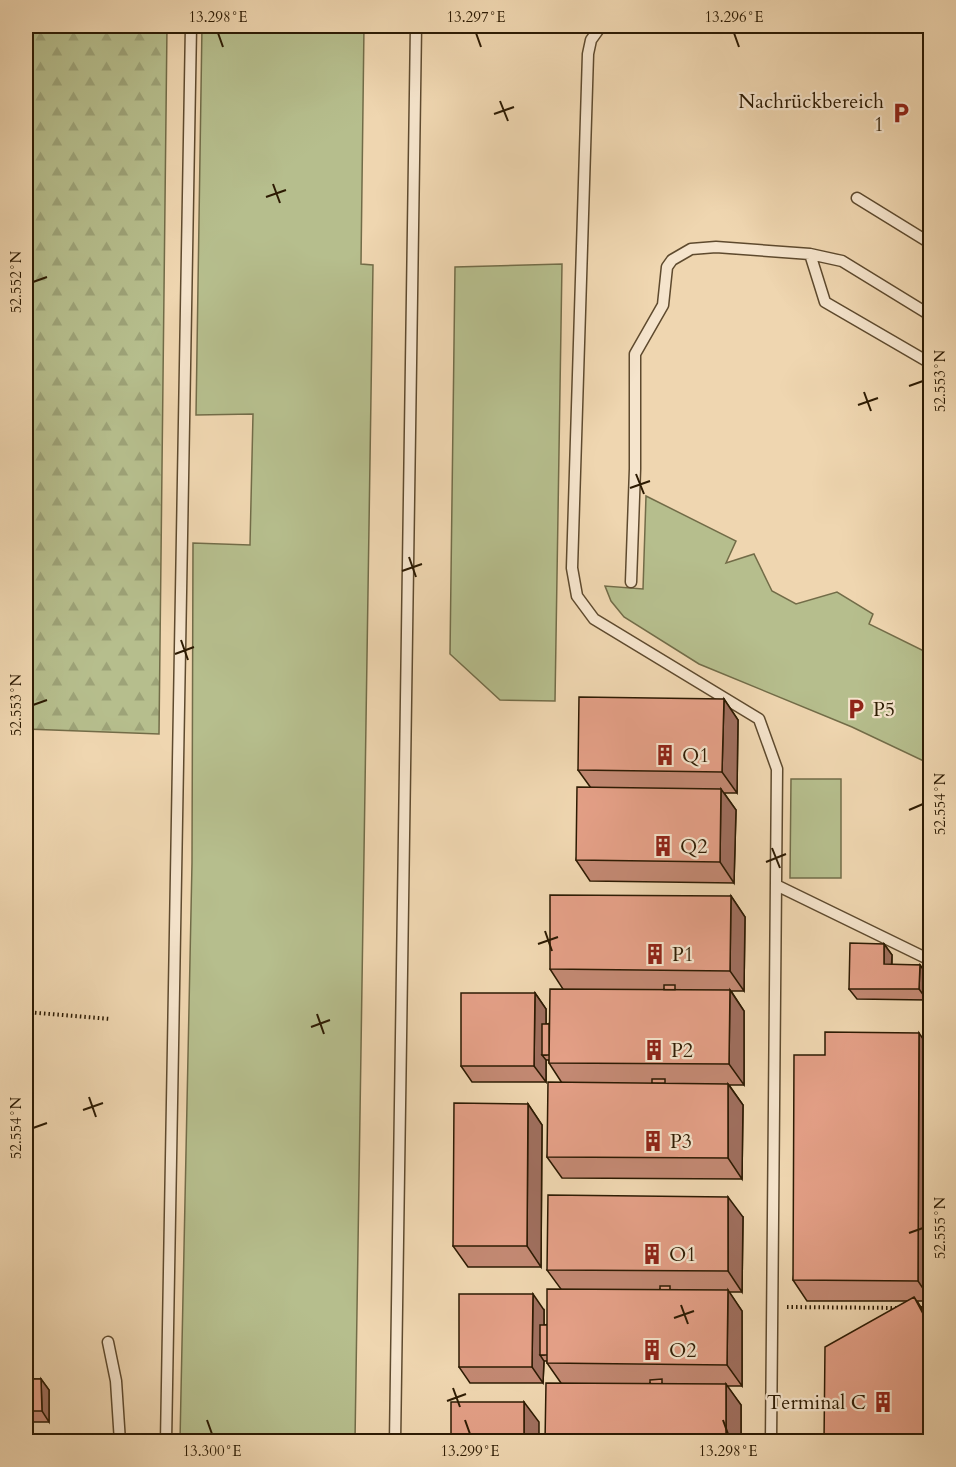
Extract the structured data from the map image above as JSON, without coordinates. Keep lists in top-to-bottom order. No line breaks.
{"places":{"parking":["Nachrückbereich 1","P5"],"building":["Q1","Q2","P1","P2","P3","O1","O2","Terminal C"]},"coordinates":["13.298°E","13.297°E","13.296°E","52.552°N","52.553°N","52.554°N","52.555°N","13.300°E","13.299°E"]}
